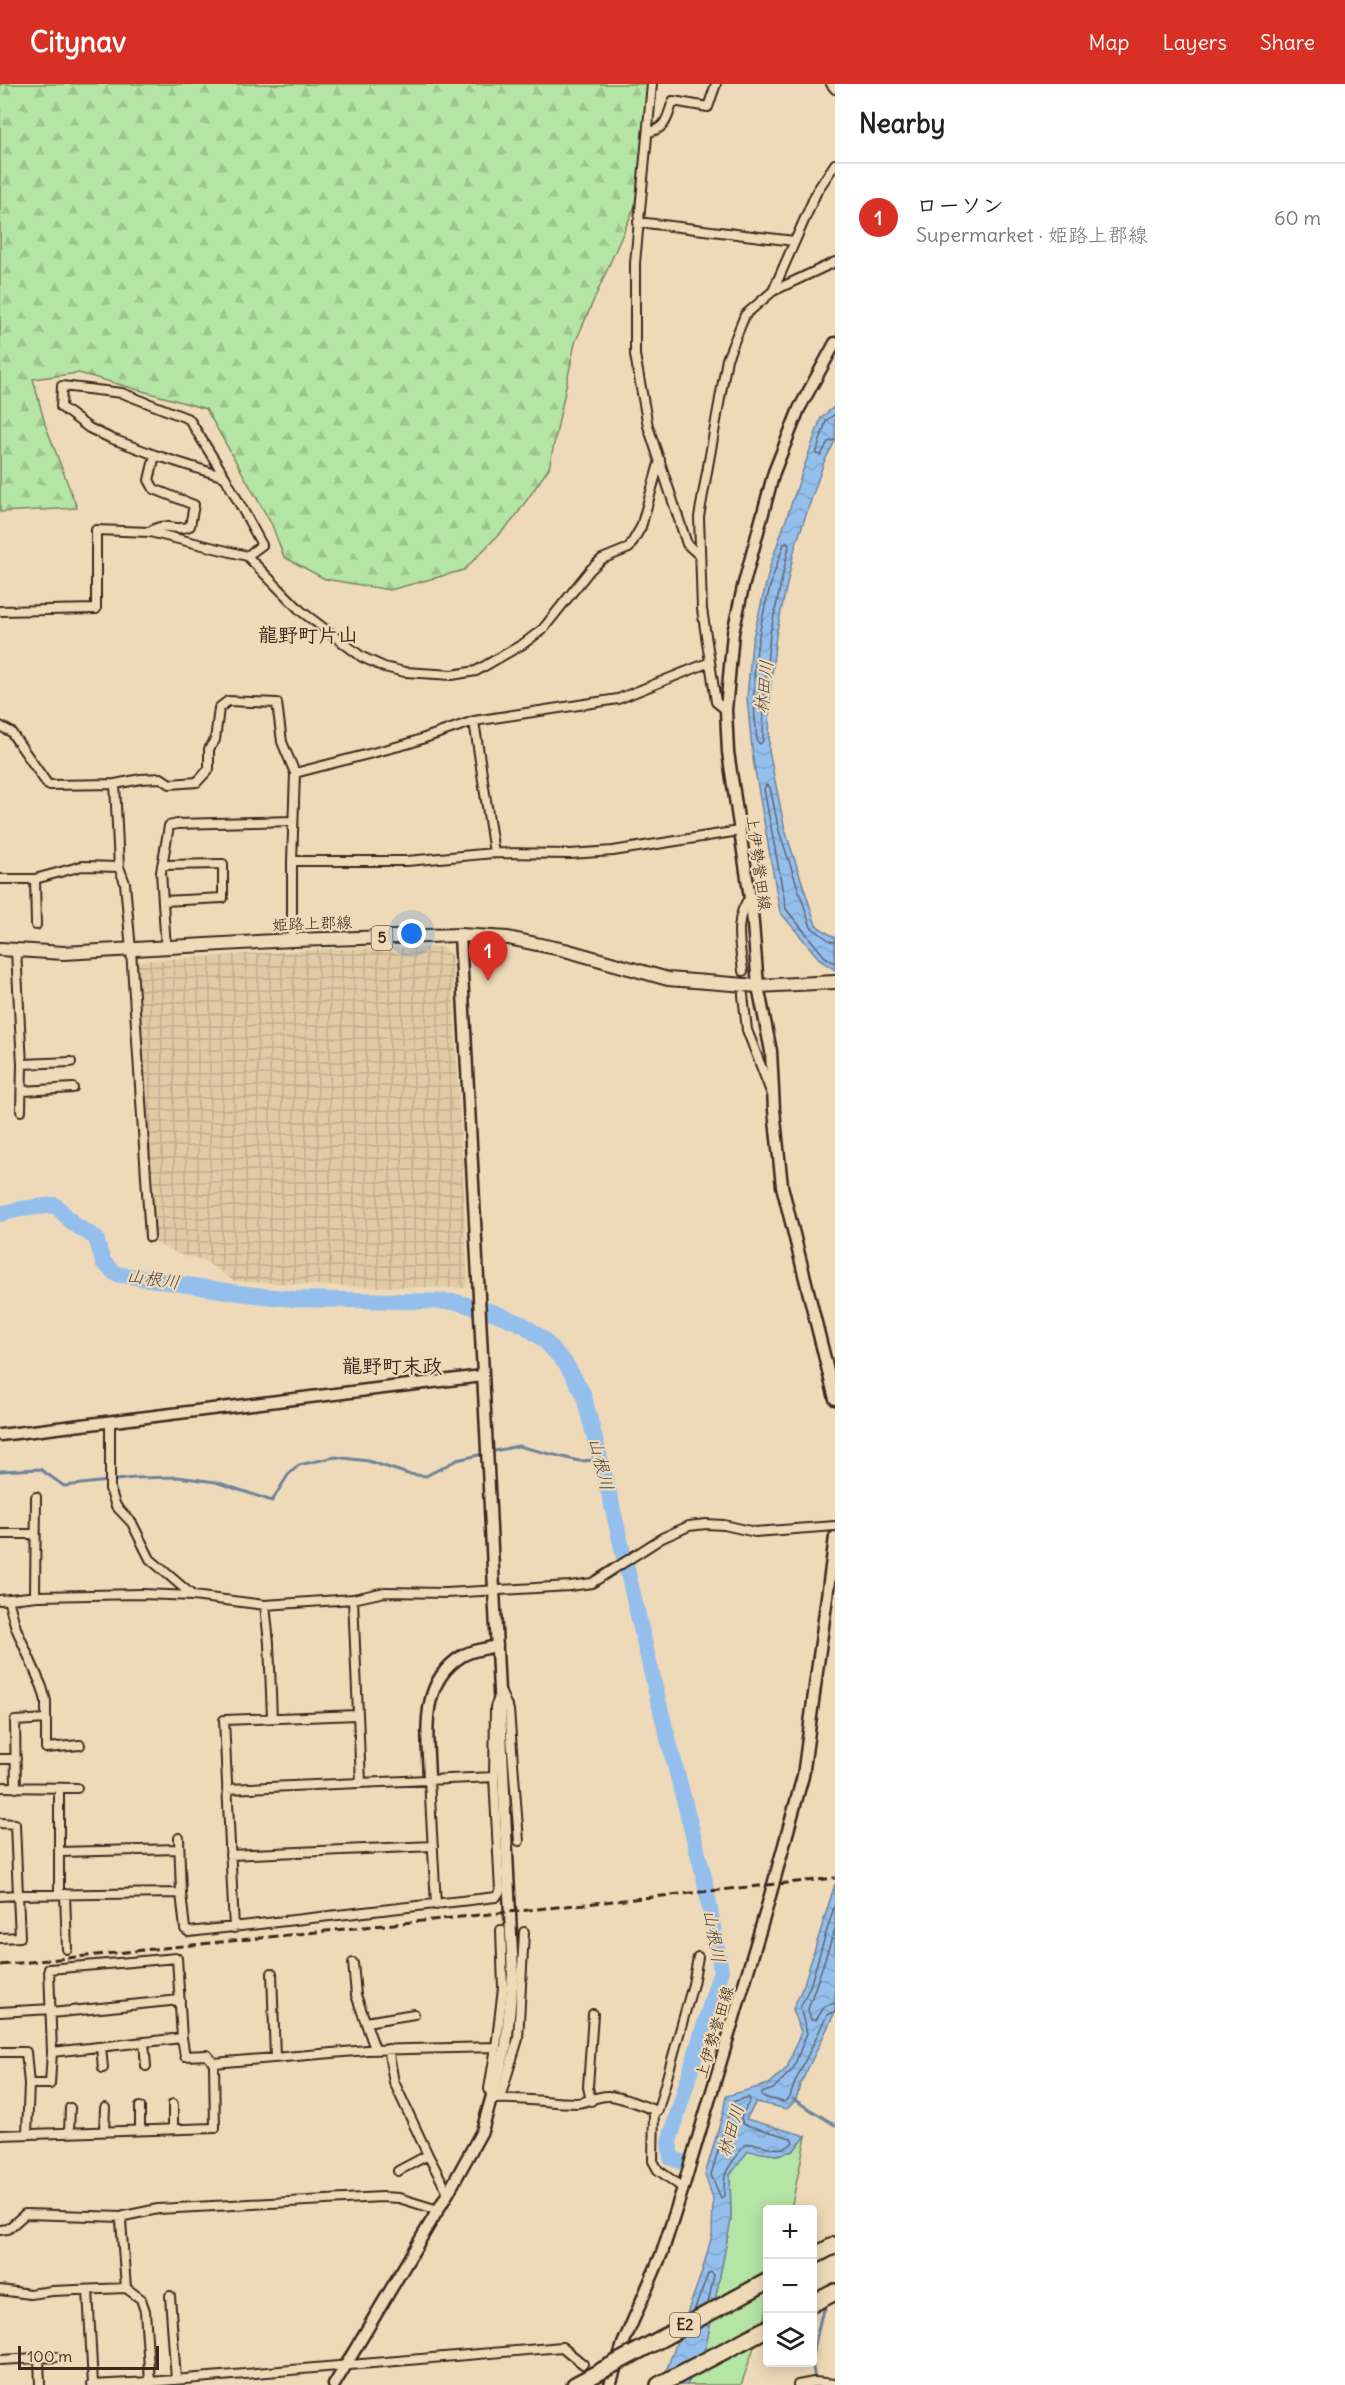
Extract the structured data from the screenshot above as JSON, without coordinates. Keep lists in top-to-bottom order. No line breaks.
{"streets":{"highway":["E2"],"main road":["姫路上郡線","5"],"street":["上伊勢誉田線"]},"crossings":[["上伊勢誉田線","姫路上郡線"]],"districts":["龍野町片山","龍野町末政"],"water":["林田川","山根川"],"scale_bar":"100 m","page":{"header":"Citynav","nav":["Map","Layers","Share"],"heading":"Nearby","list":[{"mark":"1","name":"ローソン","note":"Supermarket · 姫路上郡線","value":"60 m"}],"pins":"1","map_buttons":["+","−"],"scale":"100 m"}}
